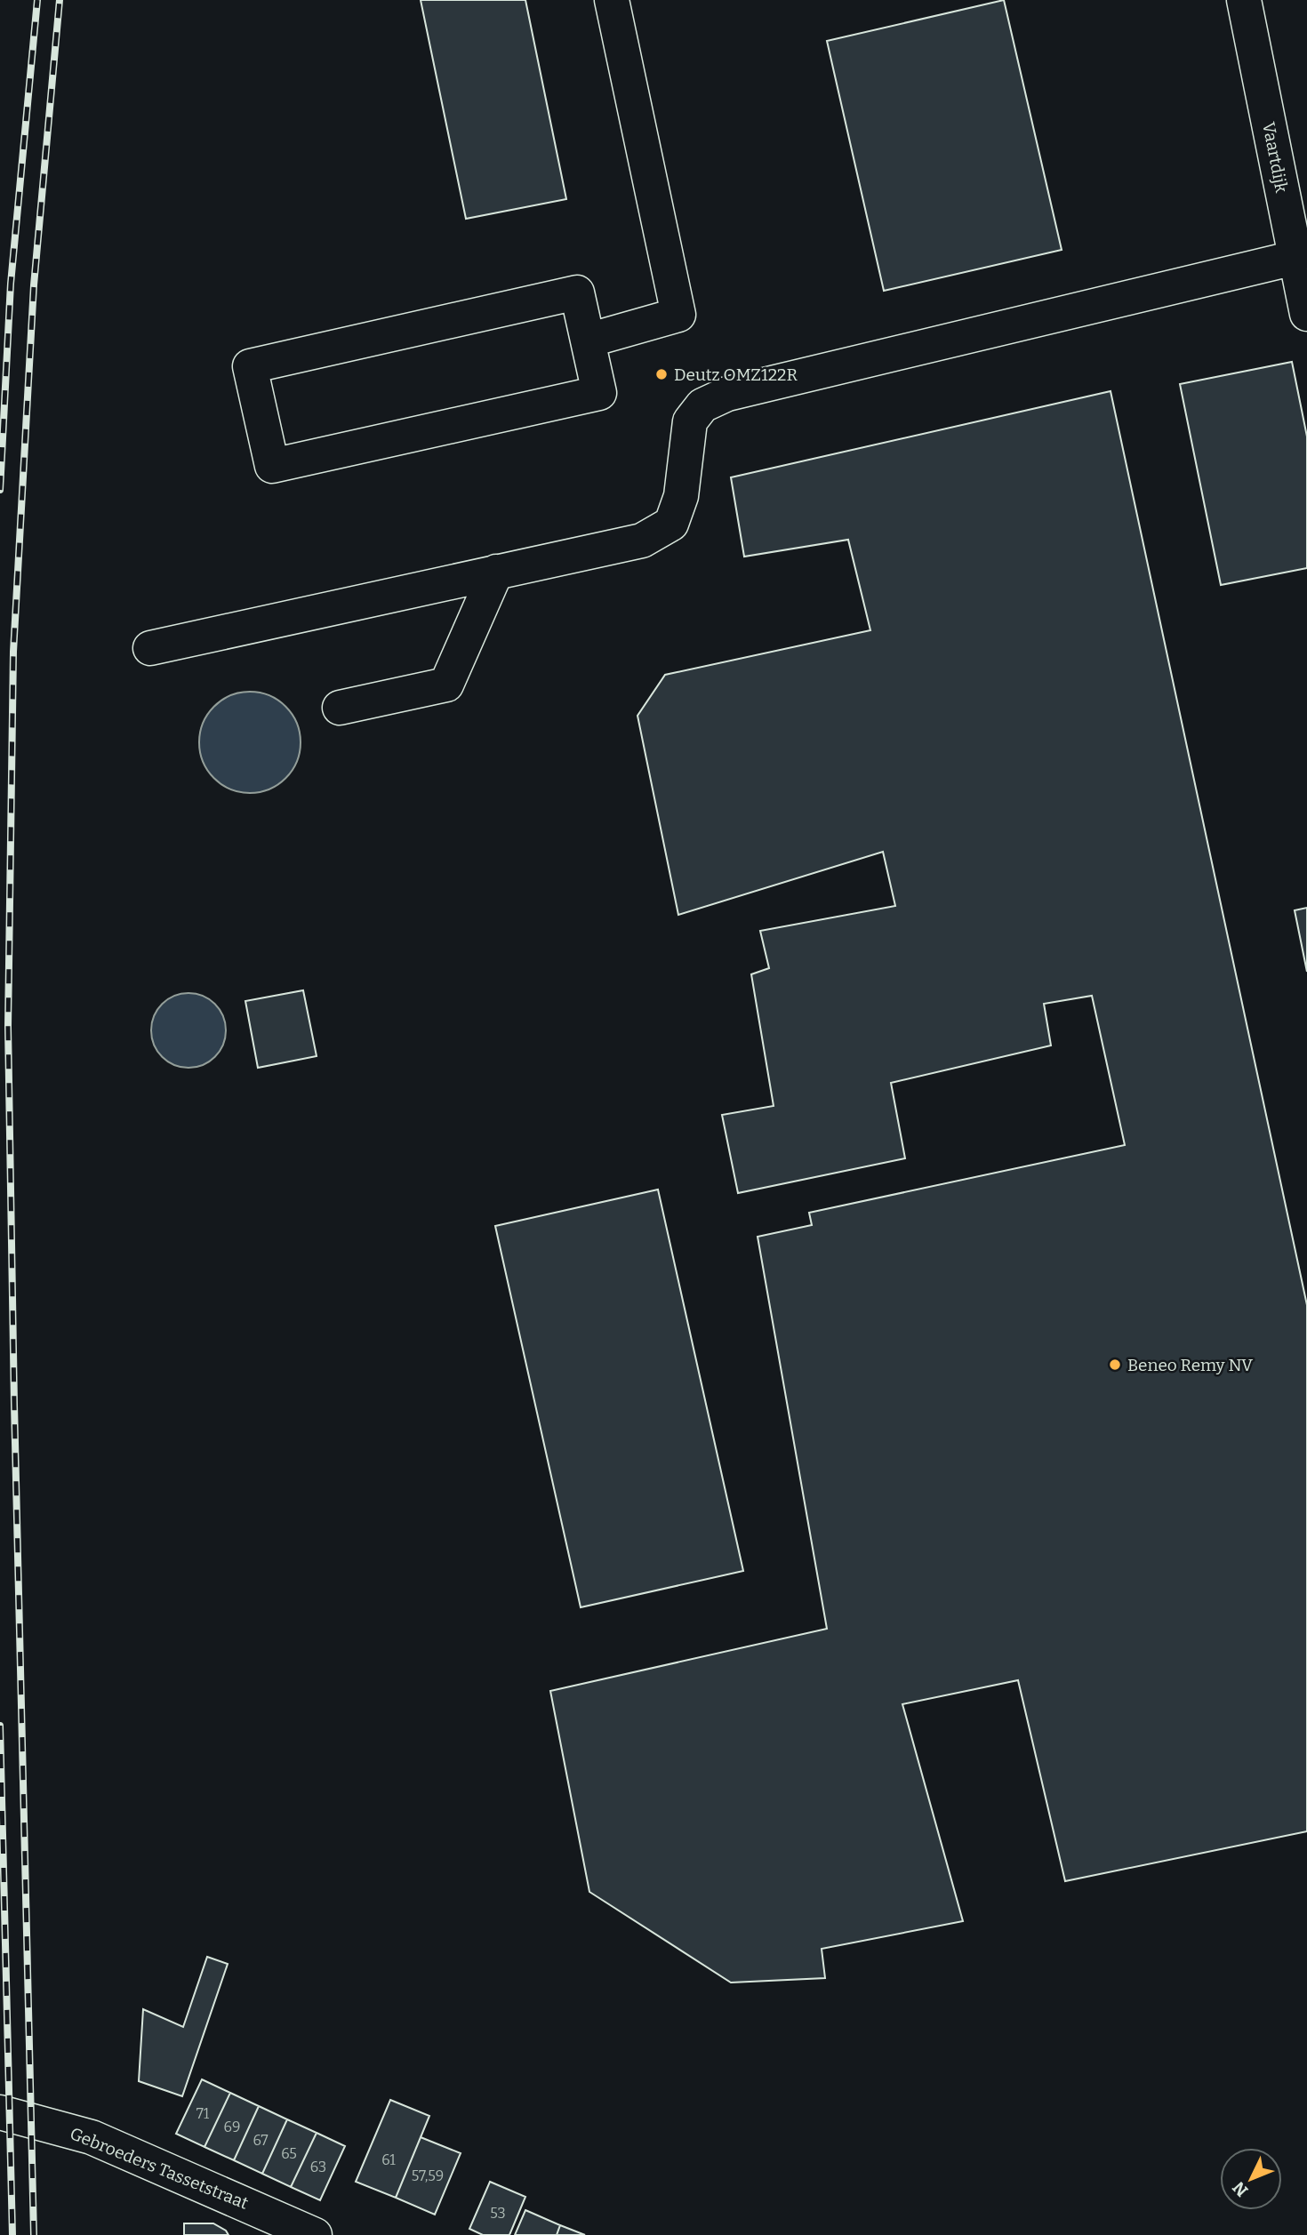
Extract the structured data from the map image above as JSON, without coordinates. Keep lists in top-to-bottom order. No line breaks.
{"streets":{"street":["Vaartdijk","Gebroeders Tassetstraat"]},"places":["Deutz OMZ122R","Beneo Remy NV"],"house_numbers":["71","69","67","65","61","63","57,59","53"],"north":"bottom left"}
